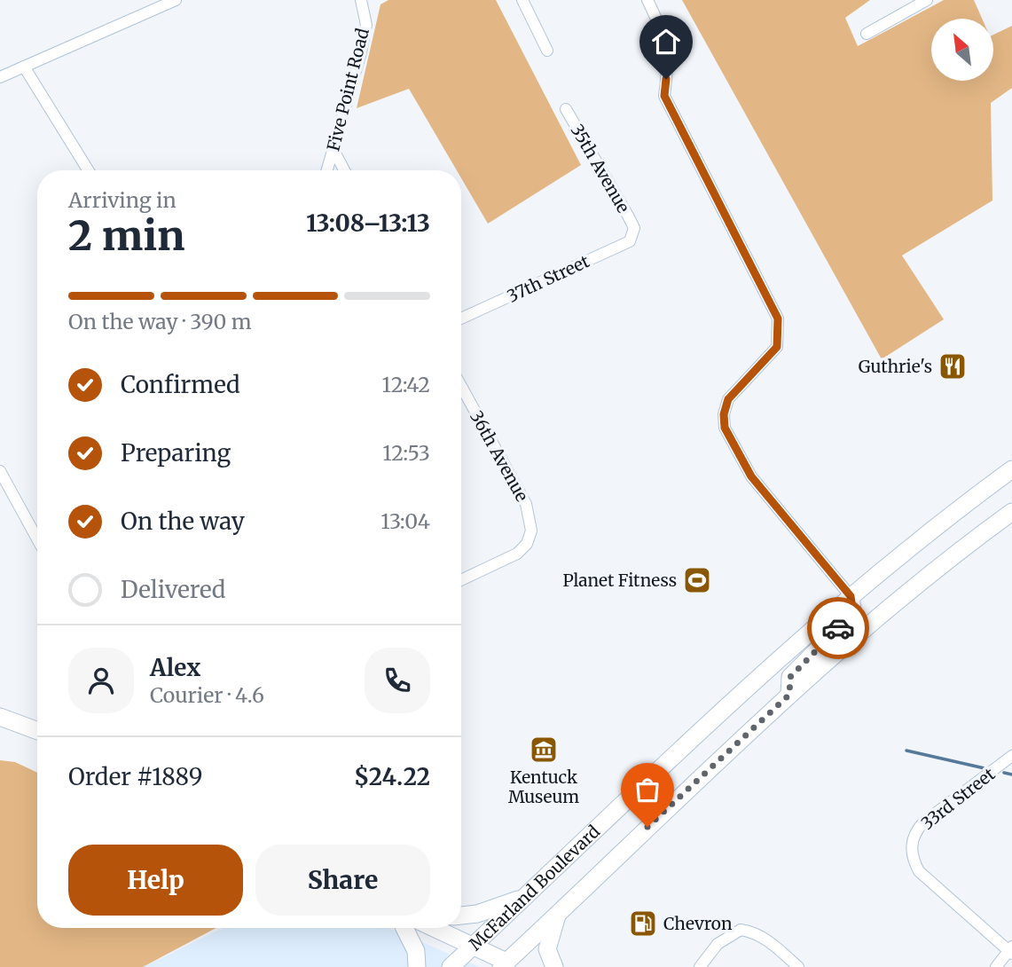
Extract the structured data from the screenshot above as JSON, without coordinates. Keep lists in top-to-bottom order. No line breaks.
{"streets":{"highway":["McFarland Boulevard"],"street":["Five Point Road","35th Avenue","37th Street","36th Avenue","33rd Street"]},"crossings":[["35th Avenue","37th Street"]],"places":{"restaurant":["Guthrie's"],"sports":["Planet Fitness"],"museum":["Kentuck Museum"],"fuel station":["Chevron"]},"north":"top left","page":{"heading":["2 min","Arriving in","13:08–13:13"],"panel":["Alex","Courier · 4.6","Order #1889","$24.22"],"bar":"On the way · 390 m","list":[["Confirmed","12:42"],["Preparing","12:53"],["On the way","13:04"],"Delivered"],"buttons":["Help","Share"]}}
